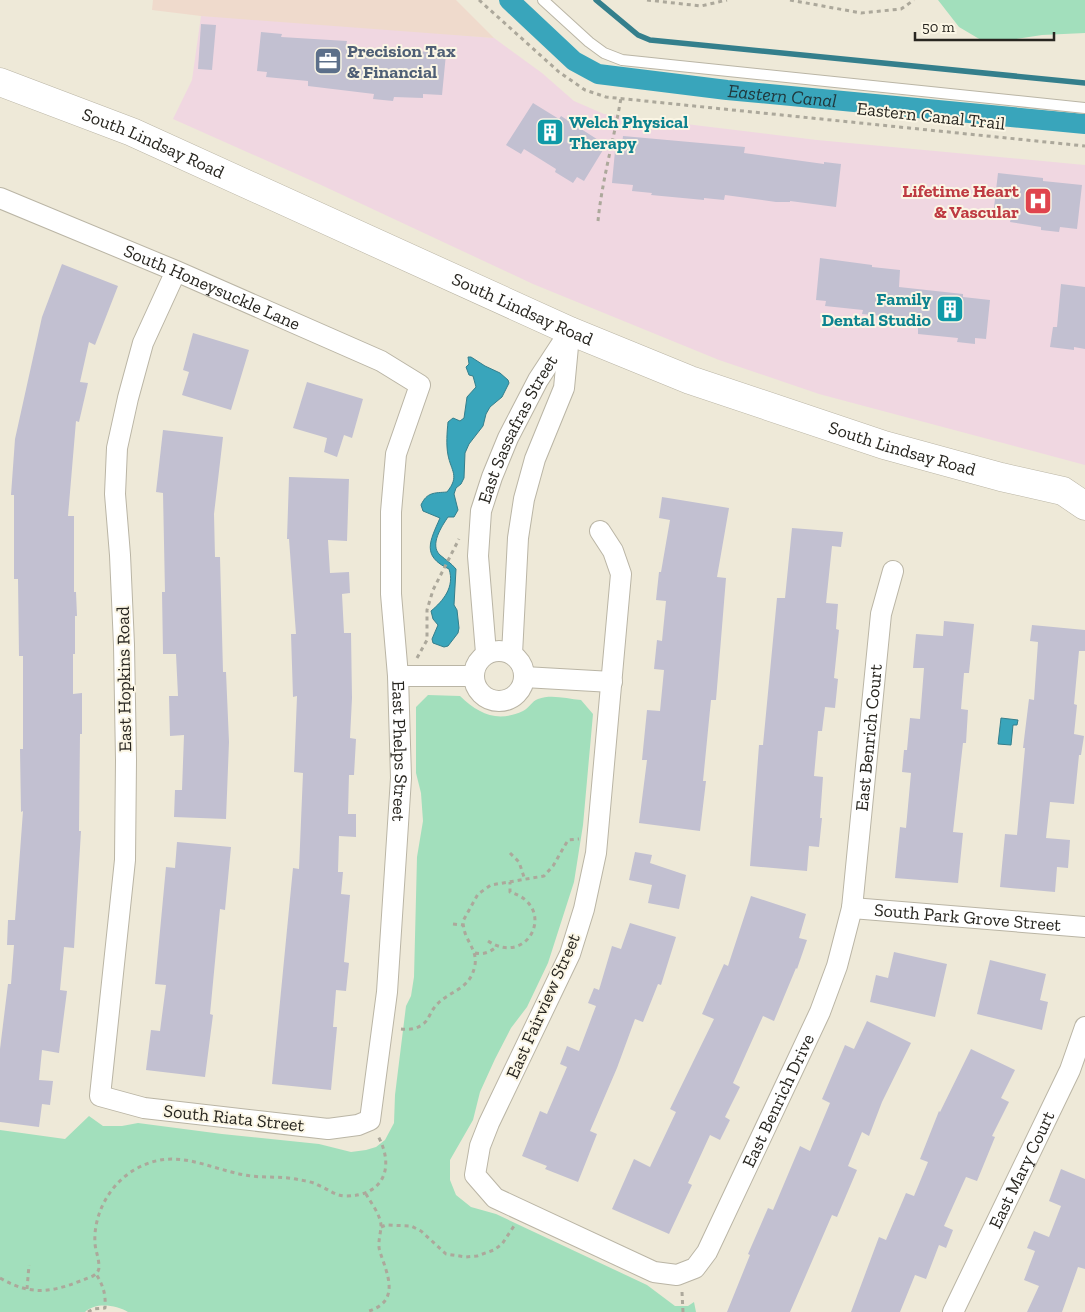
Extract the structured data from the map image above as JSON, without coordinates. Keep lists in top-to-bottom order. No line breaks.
{"streets":{"main road":["South Lindsay Road"],"street":["South Honeysuckle Lane","East Sassafras Street","East Hopkins Road","East Benrich Court","East Phelps Street","South Park Grove Street","East Fairview Street","East Benrich Drive","South Riata Street","East Mary Court"],"path":["Eastern Canal Trail"]},"crossings":[["South Lindsay Road","East Sassafras Street"],["South Honeysuckle Lane","East Hopkins Road"],["South Honeysuckle Lane","East Phelps Street"],["East Hopkins Road","South Riata Street"],["East Benrich Court","South Park Grove Street"],["East Benrich Court","East Benrich Drive"],["East Phelps Street","South Riata Street"],["South Park Grove Street","East Benrich Drive"],["East Fairview Street","East Benrich Drive"]],"water":["Eastern Canal"],"places":{"office":["Precision Tax & Financial"],"building":["Welch Physical Therapy","Family Dental Studio"],"hospital":["Lifetime Heart & Vascular"]},"scale_bar":"50 m"}
